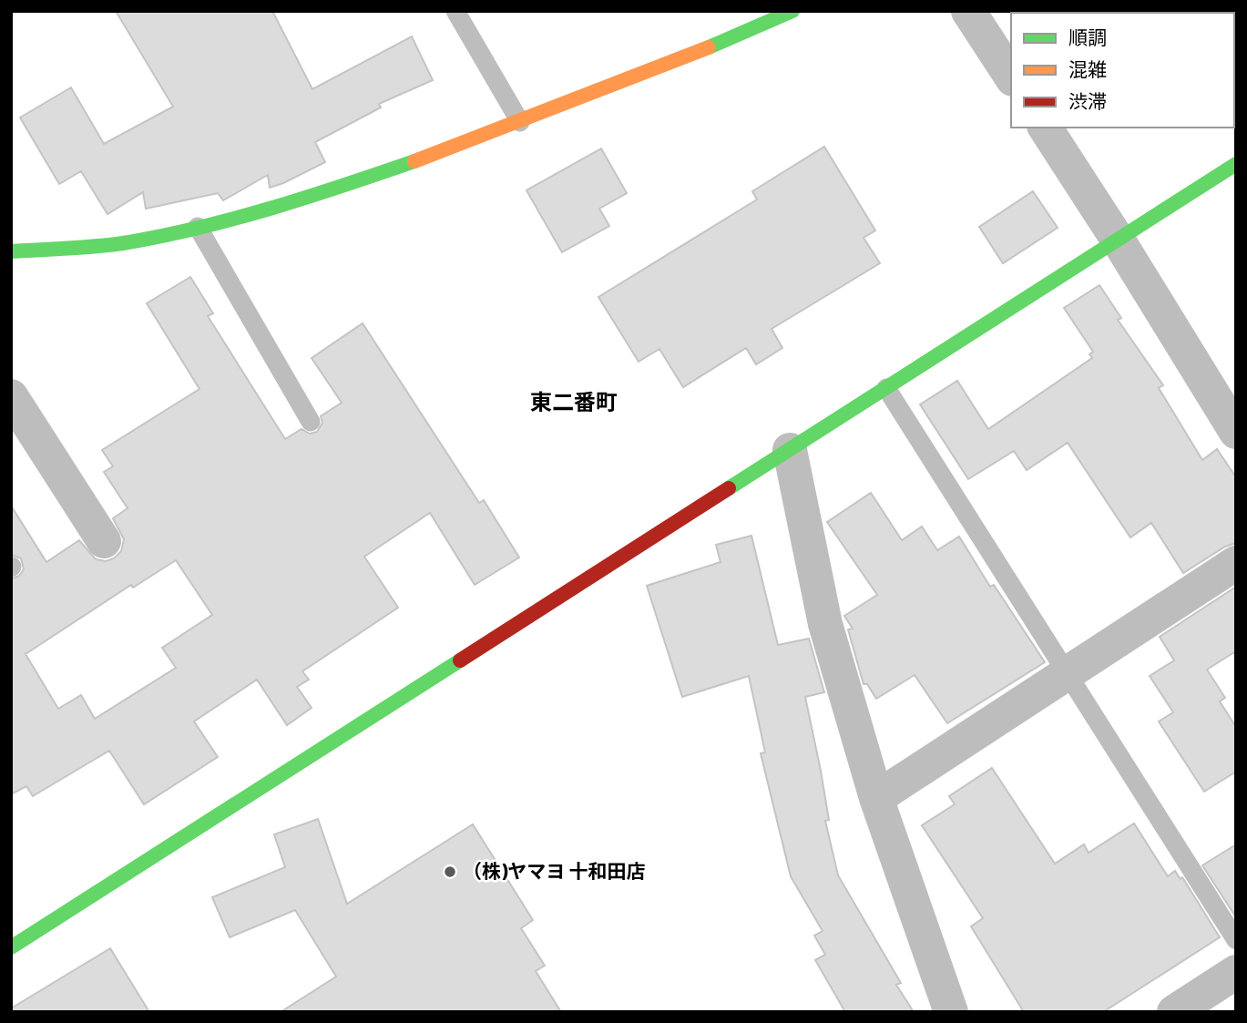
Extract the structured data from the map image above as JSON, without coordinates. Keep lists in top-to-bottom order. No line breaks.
{"districts":["東二番町"],"places":["（株)ヤマヨ 十和田店"],"legend":["順調","混雑","渋滞"]}
